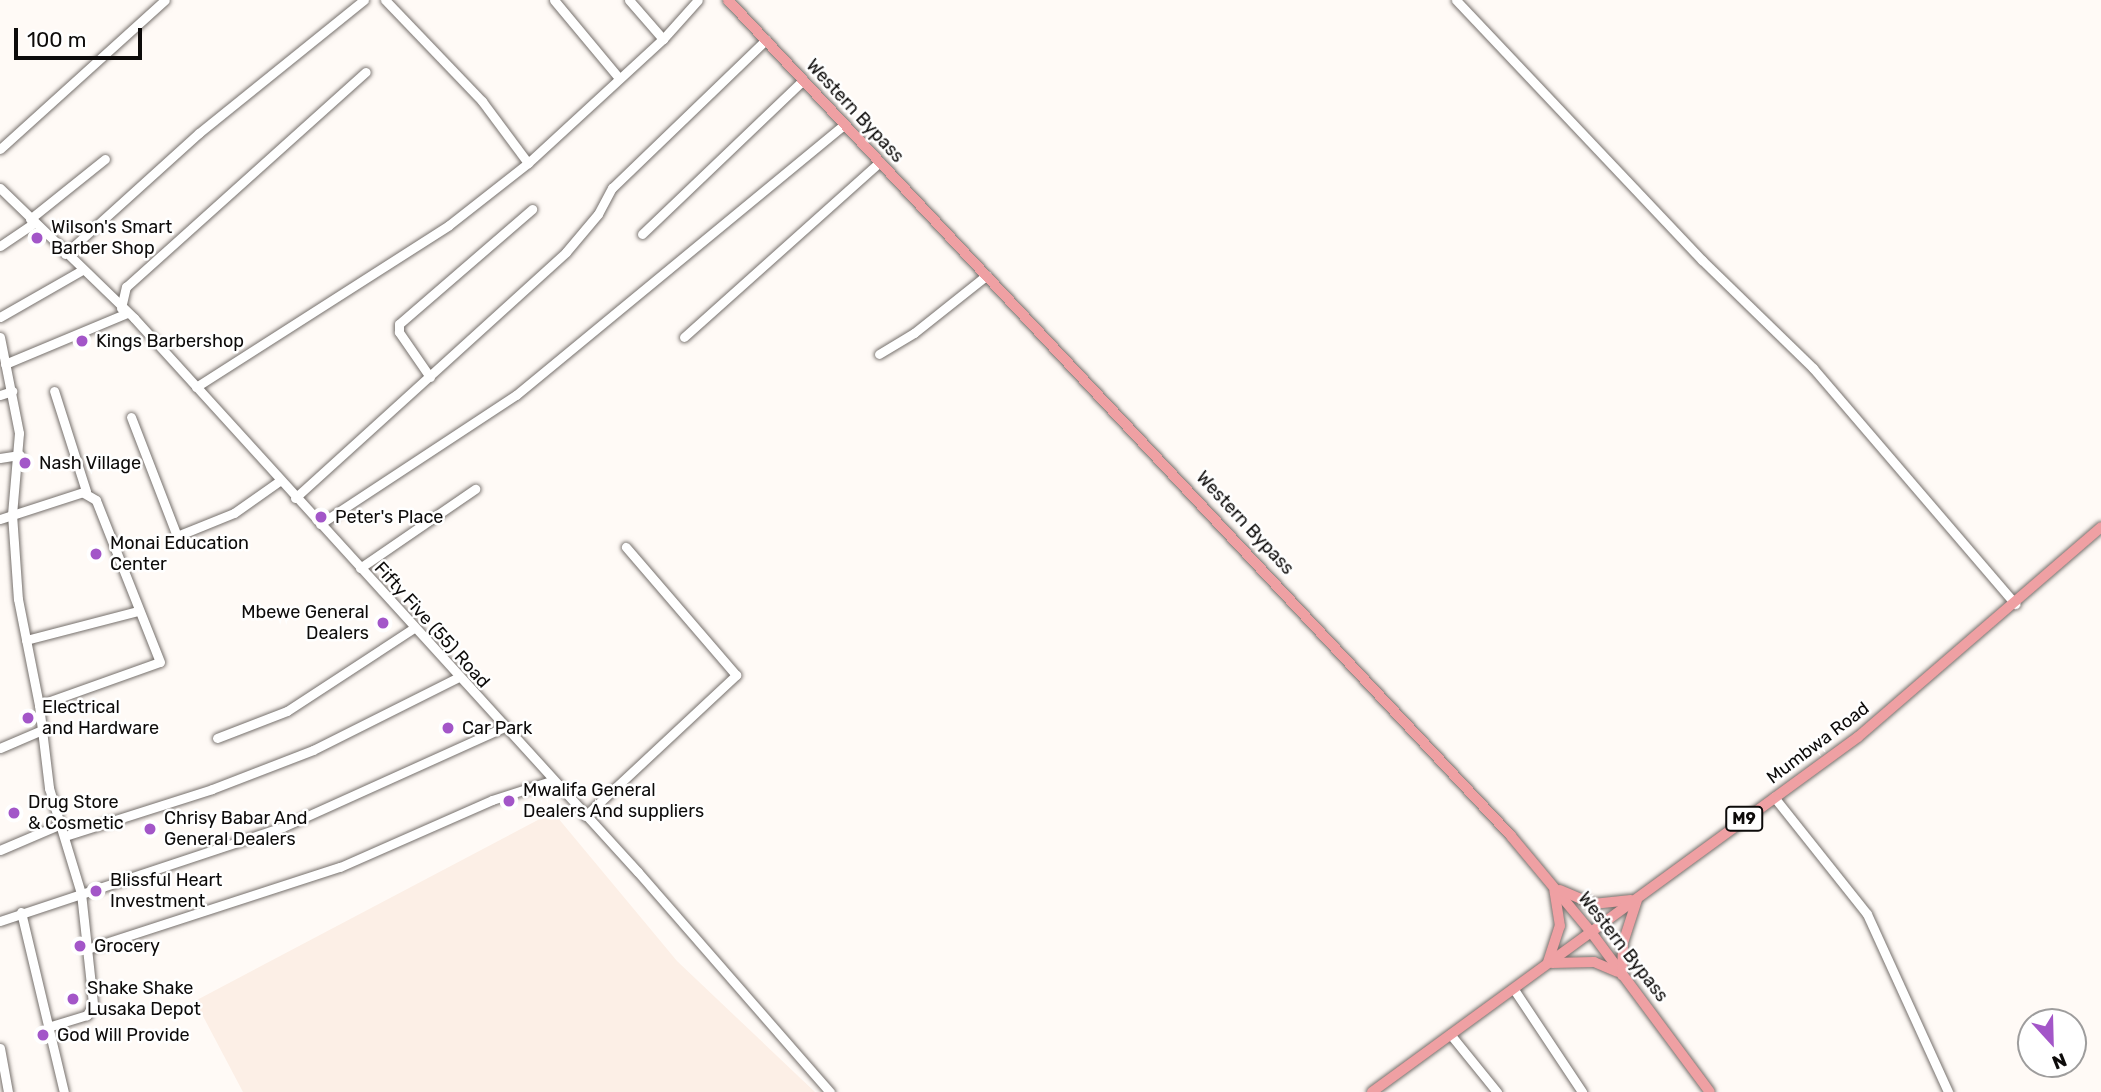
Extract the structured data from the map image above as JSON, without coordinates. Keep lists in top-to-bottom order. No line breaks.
{"streets":{"main road":["Western Bypass","Mumbwa Road","M9"],"street":["Fifty Five (55) Road"]},"crossings":[["Western Bypass","Mumbwa Road"]],"places":["Wilson's Smart Barber Shop","Kings Barbershop","Nash Village","Peter's Place","Monai Education Center","Mbewe General Dealers","Electrical and Hardware","Car Park","Mwalifa General Dealers And suppliers","Drug Store & Cosmetic","Chrisy Babar And General Dealers","Blissful Heart Investment","Grocery","Shake Shake Lusaka Depot","God Will Provide"],"scale_bar":"100 m","north":"bottom"}
